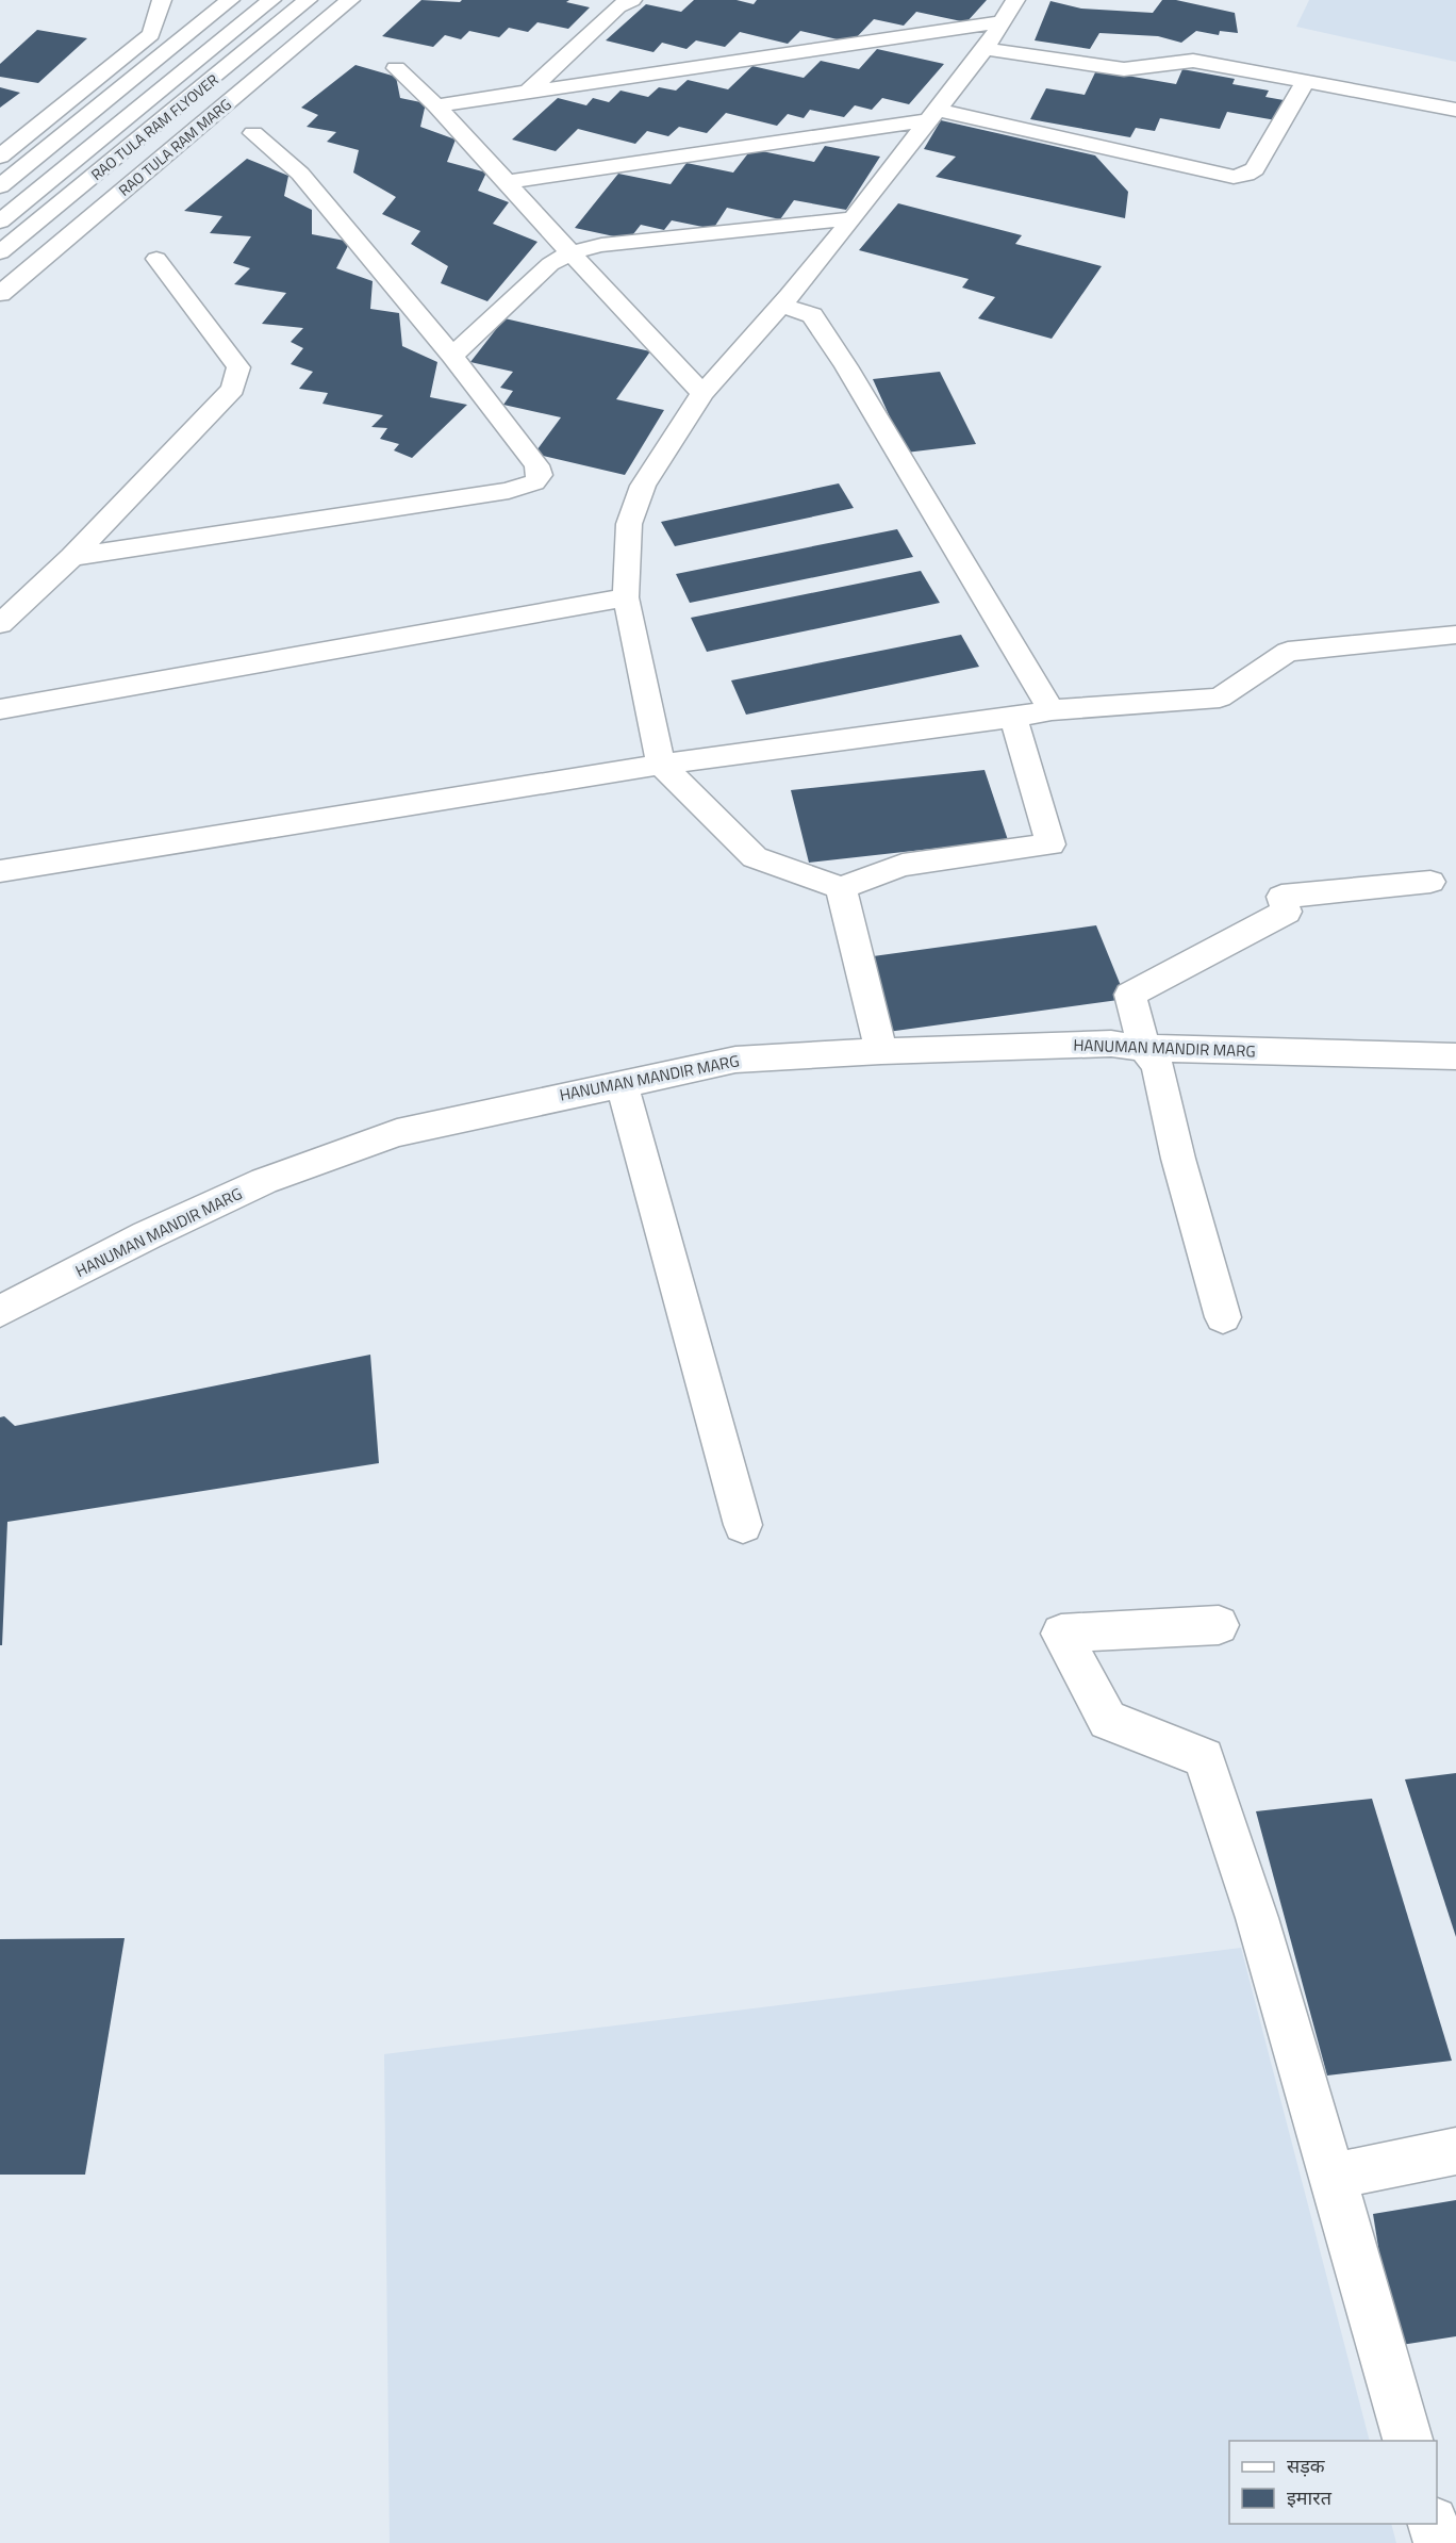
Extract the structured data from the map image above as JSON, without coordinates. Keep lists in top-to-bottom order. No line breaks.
{"streets":{"main road":["RAO TULA RAM FLYOVER","RAO TULA RAM MARG","HANUMAN MANDIR MARG"]},"legend":["सड़क","इमारत"]}
